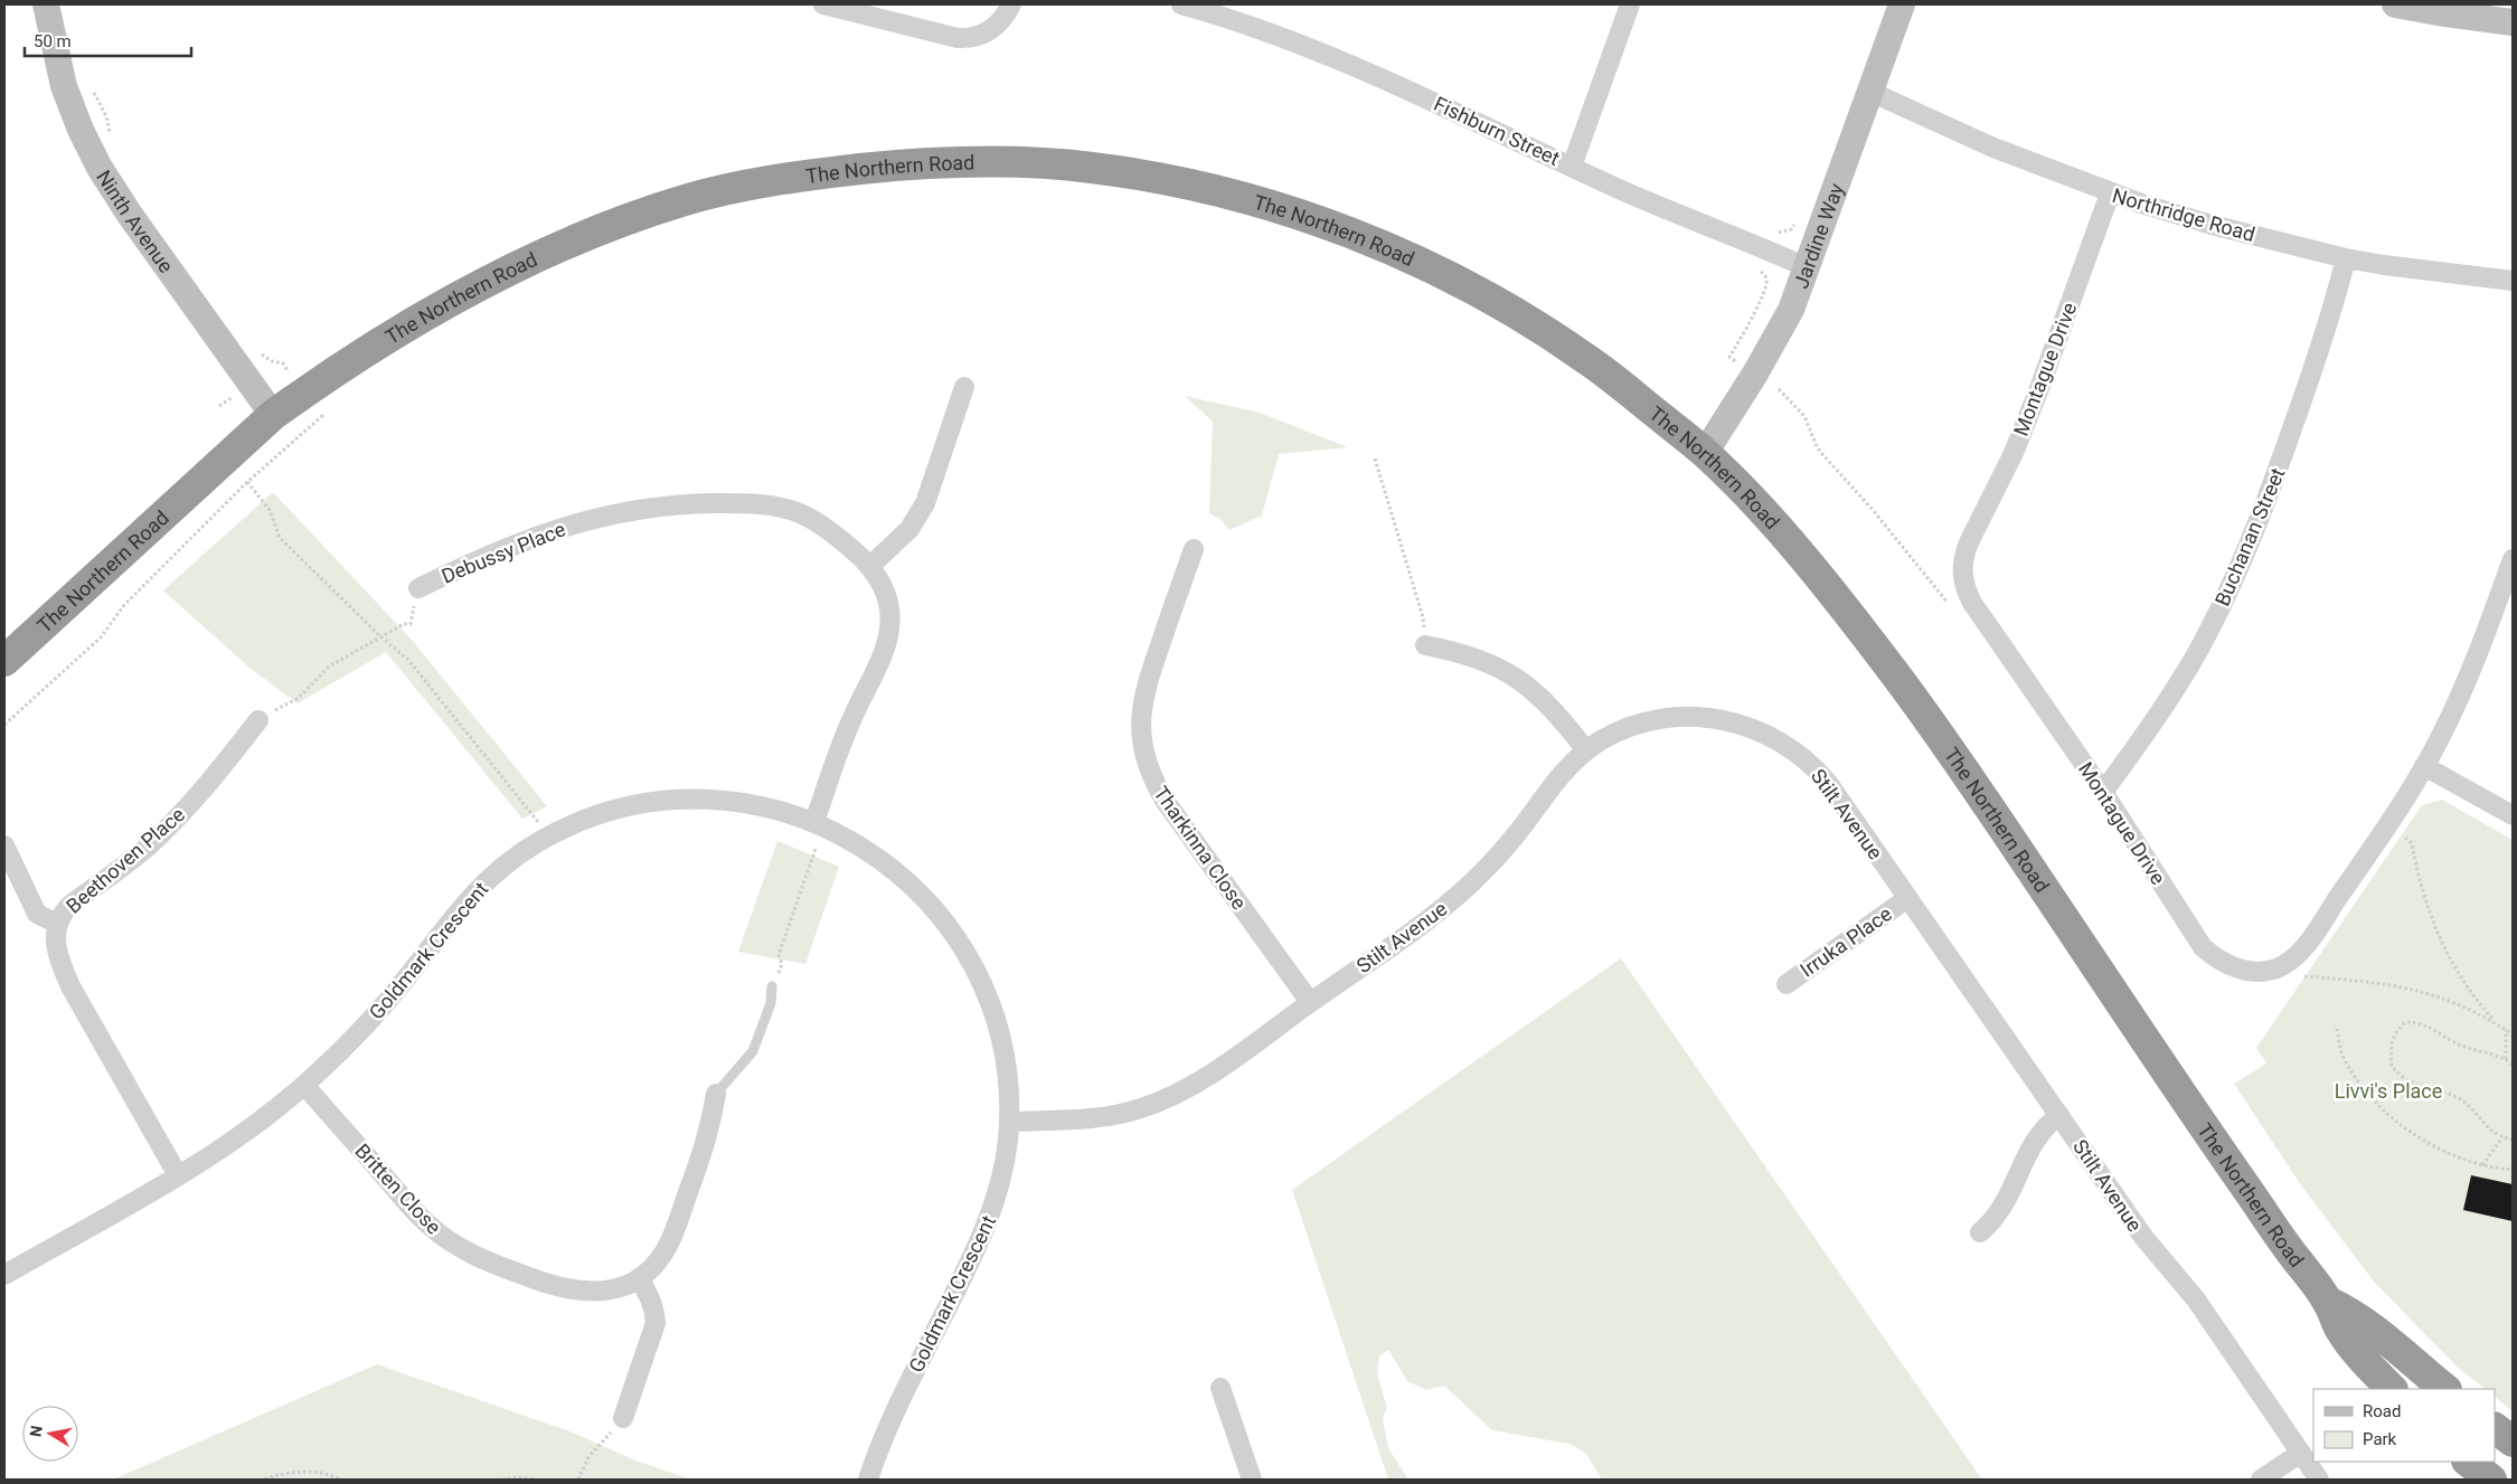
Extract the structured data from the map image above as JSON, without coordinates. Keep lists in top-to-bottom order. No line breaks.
{"streets":{"highway":["The Northern Road"],"street":["Fishburn Street","Northridge Road","Ninth Avenue","Jardine Way","Montague Drive","Buchanan Street","Debussy Place","Stilt Avenue","Tharkinna Close","Beethoven Place","Irruka Place","Goldmark Crescent","Britten Close"]},"crossings":[["Fishburn Street","Jardine Way"],["The Northern Road","Ninth Avenue"],["The Northern Road","Jardine Way"],["Northridge Road","Jardine Way"],["Northridge Road","Montague Drive"],["Northridge Road","Buchanan Street"],["Montague Drive","Buchanan Street"],["Debussy Place","Goldmark Crescent"],["Stilt Avenue","Tharkinna Close"],["Stilt Avenue","Irruka Place"],["Stilt Avenue","Goldmark Crescent"],["Beethoven Place","Goldmark Crescent"],["Goldmark Crescent","Britten Close"]],"parks":["Livvi's Place"],"legend":["Road","Park"],"scale_bar":"50 m","north":"left"}
